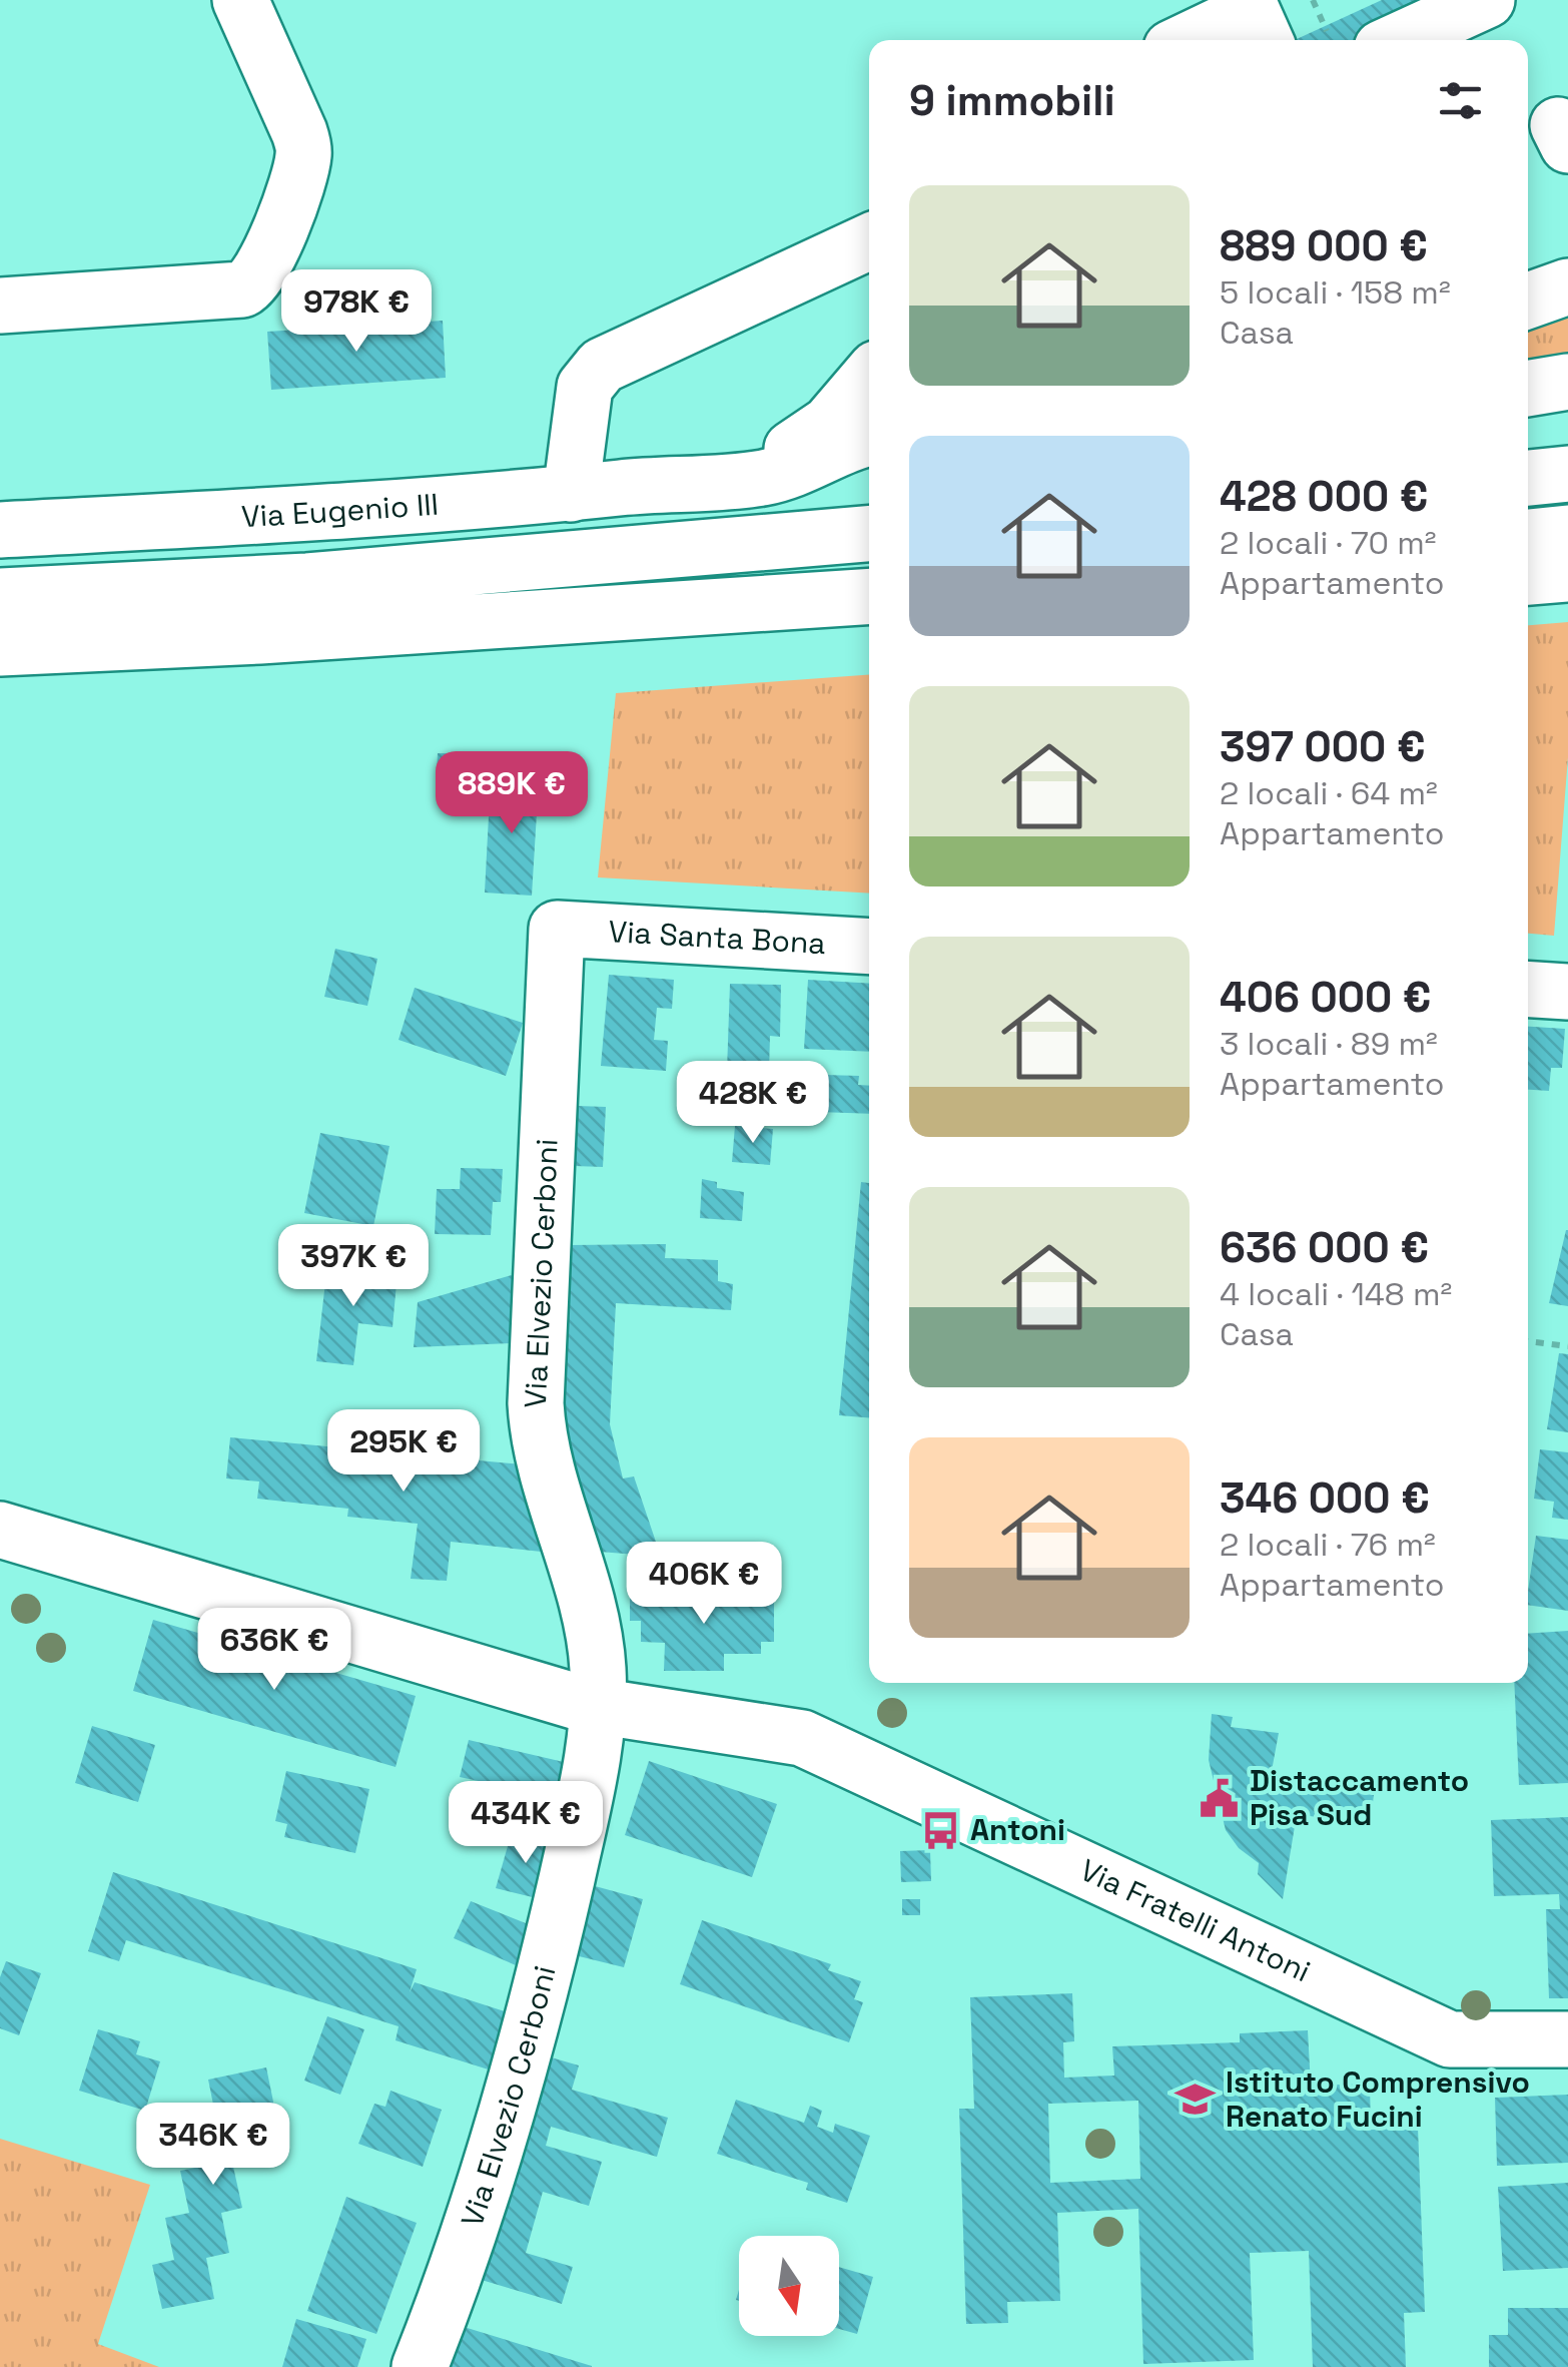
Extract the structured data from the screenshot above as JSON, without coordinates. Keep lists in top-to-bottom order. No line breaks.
{"streets":{"main road":["Via Eugenio III","Via Santa Bona","Via Elvezio Cerboni","Via Fratelli Antoni"]},"crossings":[["Via Santa Bona","Via Elvezio Cerboni"],["Via Elvezio Cerboni","Via Fratelli Antoni"]],"places":{"public building":["Distaccamento Pisa Sud"],"bus stop":["Antoni"],"school or university":["Istituto Comprensivo Renato Fucini"]},"north":"bottom","page":{"heading":"9 immobili","list":[{"name":"889 000 €","note":"5 locali · 158 m² · Casa"},{"name":"428 000 €","note":"2 locali · 70 m² · Appartamento"},{"name":"397 000 €","note":"2 locali · 64 m² · Appartamento"},{"name":"406 000 €","note":"3 locali · 89 m² · Appartamento"},{"name":"636 000 €","note":"4 locali · 148 m² · Casa"},{"name":"346 000 €","note":"2 locali · 76 m² · Appartamento"}],"price":["978K €","889K €","428K €","397K €","295K €","406K €","636K €","434K €","346K €"]}}
